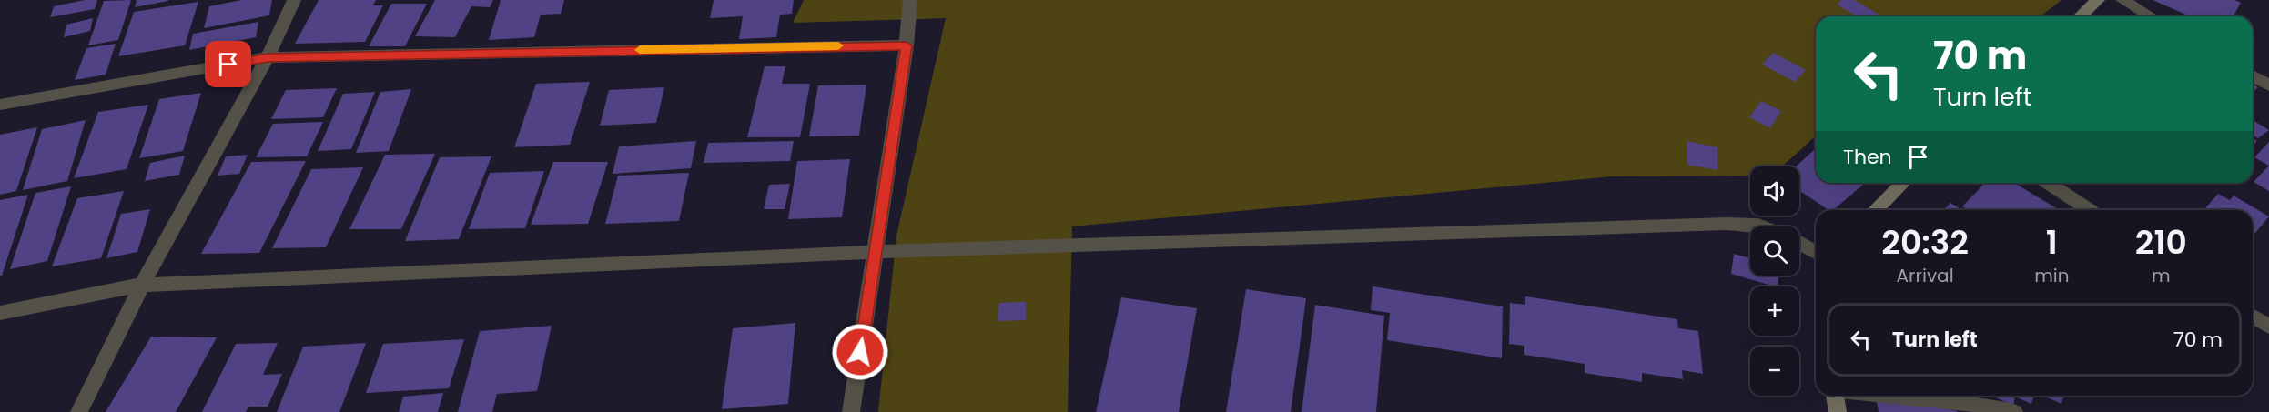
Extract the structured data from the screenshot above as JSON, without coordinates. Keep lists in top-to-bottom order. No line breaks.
{"page":{"turn":["70 m","Turn left"],"then":"Then","map_buttons":["+","−"],"eta":["20:32","Arrival","1","min","210","m"],"list":[{"name":"Turn left","value":"70 m"}]}}
